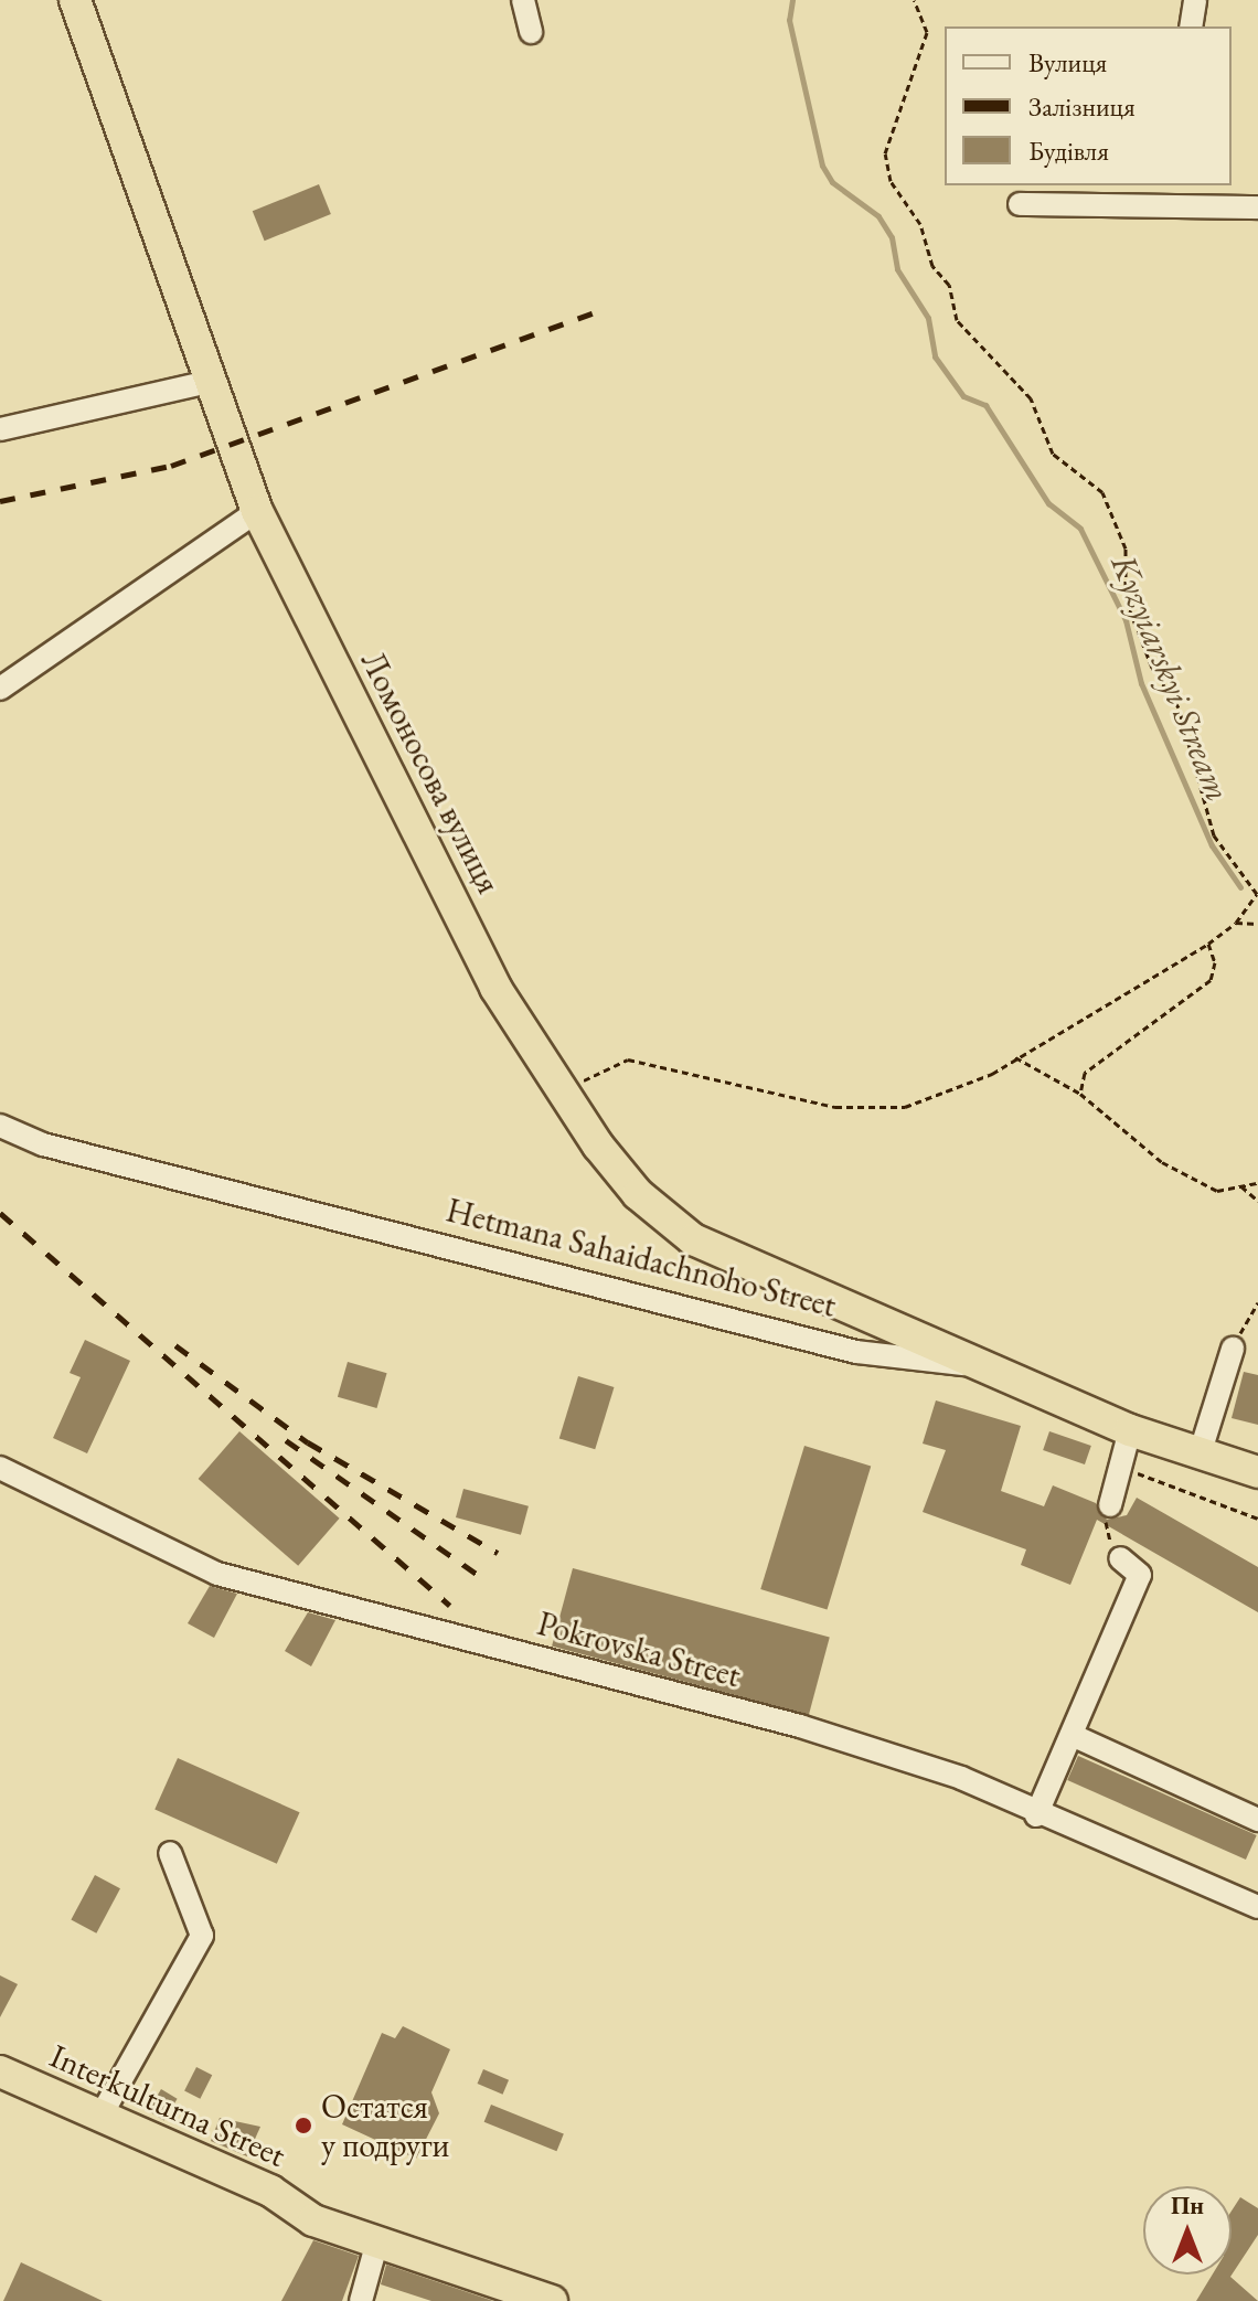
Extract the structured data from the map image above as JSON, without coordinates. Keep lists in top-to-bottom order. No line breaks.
{"streets":{"highway":["Ломоносова вулиця","Hetmana Sahaidachnoho Street","Interkulturna Street"],"street":["Pokrovska Street"]},"crossings":[["Ломоносова вулиця","Hetmana Sahaidachnoho Street"]],"water":["Kyzyiarskyi Stream"],"places":["Остатся у подруги"],"legend":["Вулиця","Залізниця","Будівля"],"north":"top"}
